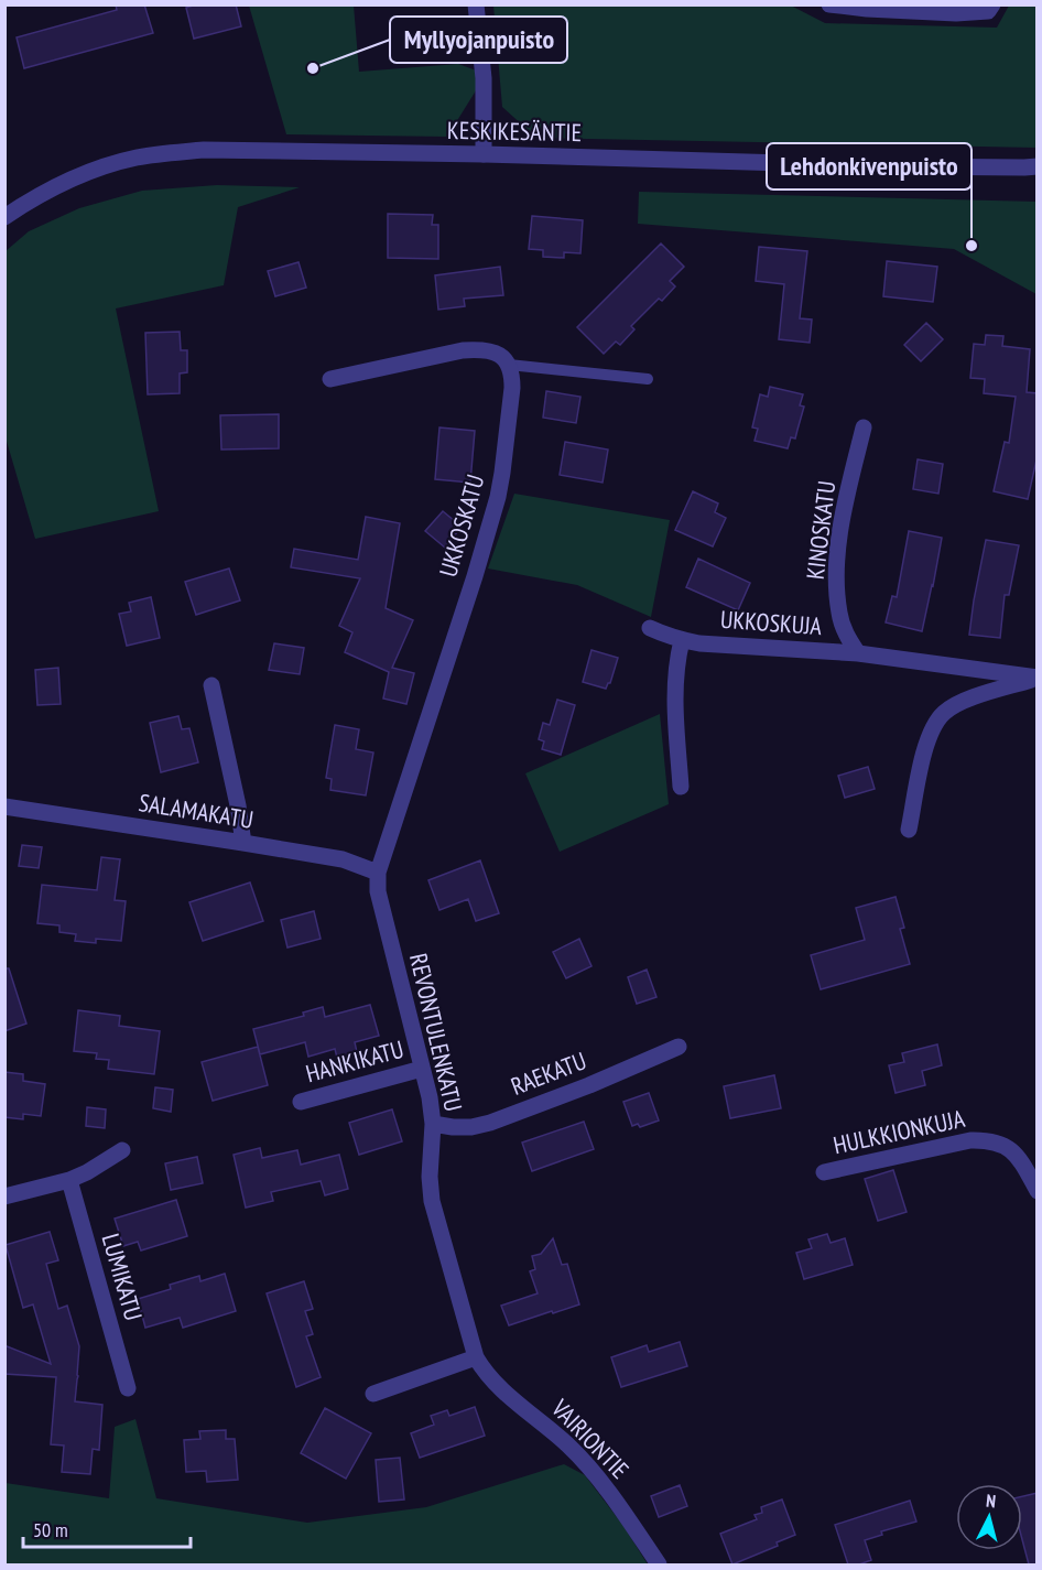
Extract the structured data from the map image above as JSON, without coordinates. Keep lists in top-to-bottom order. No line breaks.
{"streets":{"street":["KESKIKESÄNTIE","UKKOSKATU","KINOSKATU","UKKOSKUJA","SALAMAKATU","REVONTULENKATU","HANKIKATU","RAEKATU","HULKKIONKUJA","LUMIKATU","VAIRIONTIE"]},"crossings":[["UKKOSKATU","SALAMAKATU"],["UKKOSKATU","REVONTULENKATU"],["KINOSKATU","UKKOSKUJA"],["SALAMAKATU","REVONTULENKATU"],["REVONTULENKATU","HANKIKATU"],["REVONTULENKATU","RAEKATU"],["REVONTULENKATU","VAIRIONTIE"]],"places":["Myllyojanpuisto","Lehdonkivenpuisto"],"scale_bar":"50 m","north":"top"}
